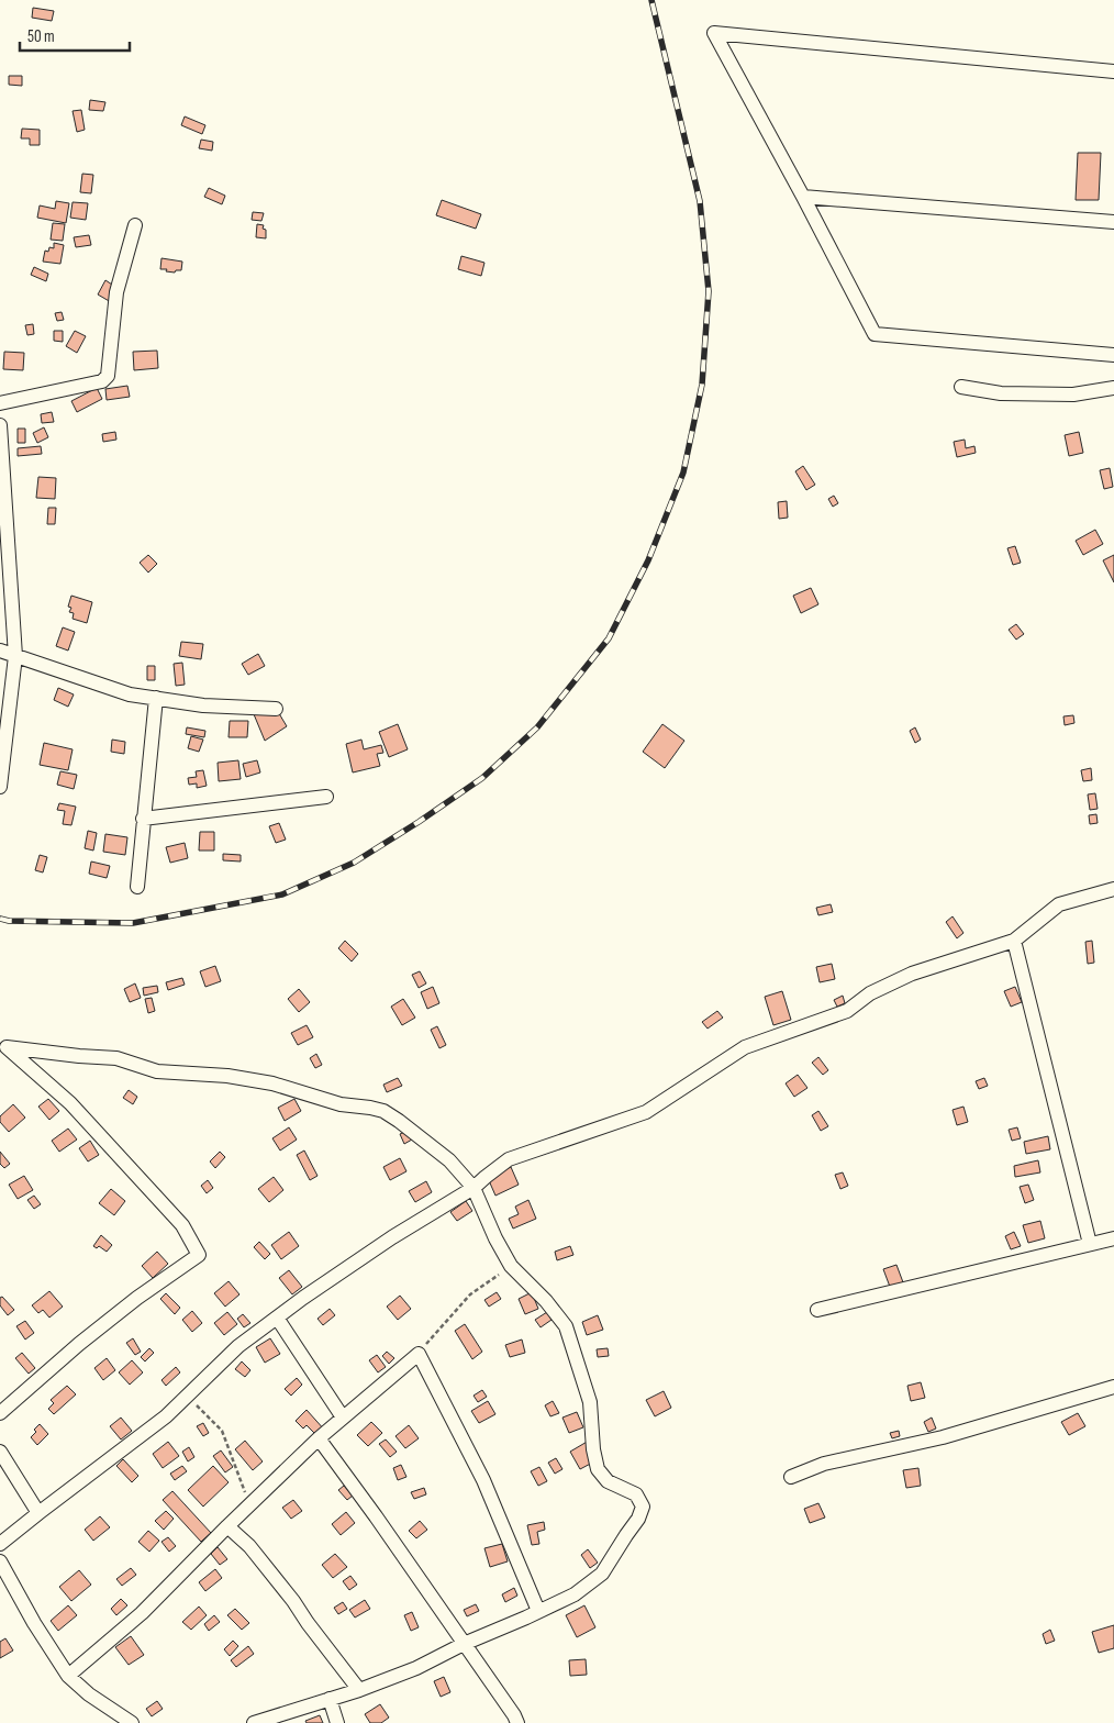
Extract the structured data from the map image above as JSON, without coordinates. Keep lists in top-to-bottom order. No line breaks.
{"scale_bar":"50 m"}
